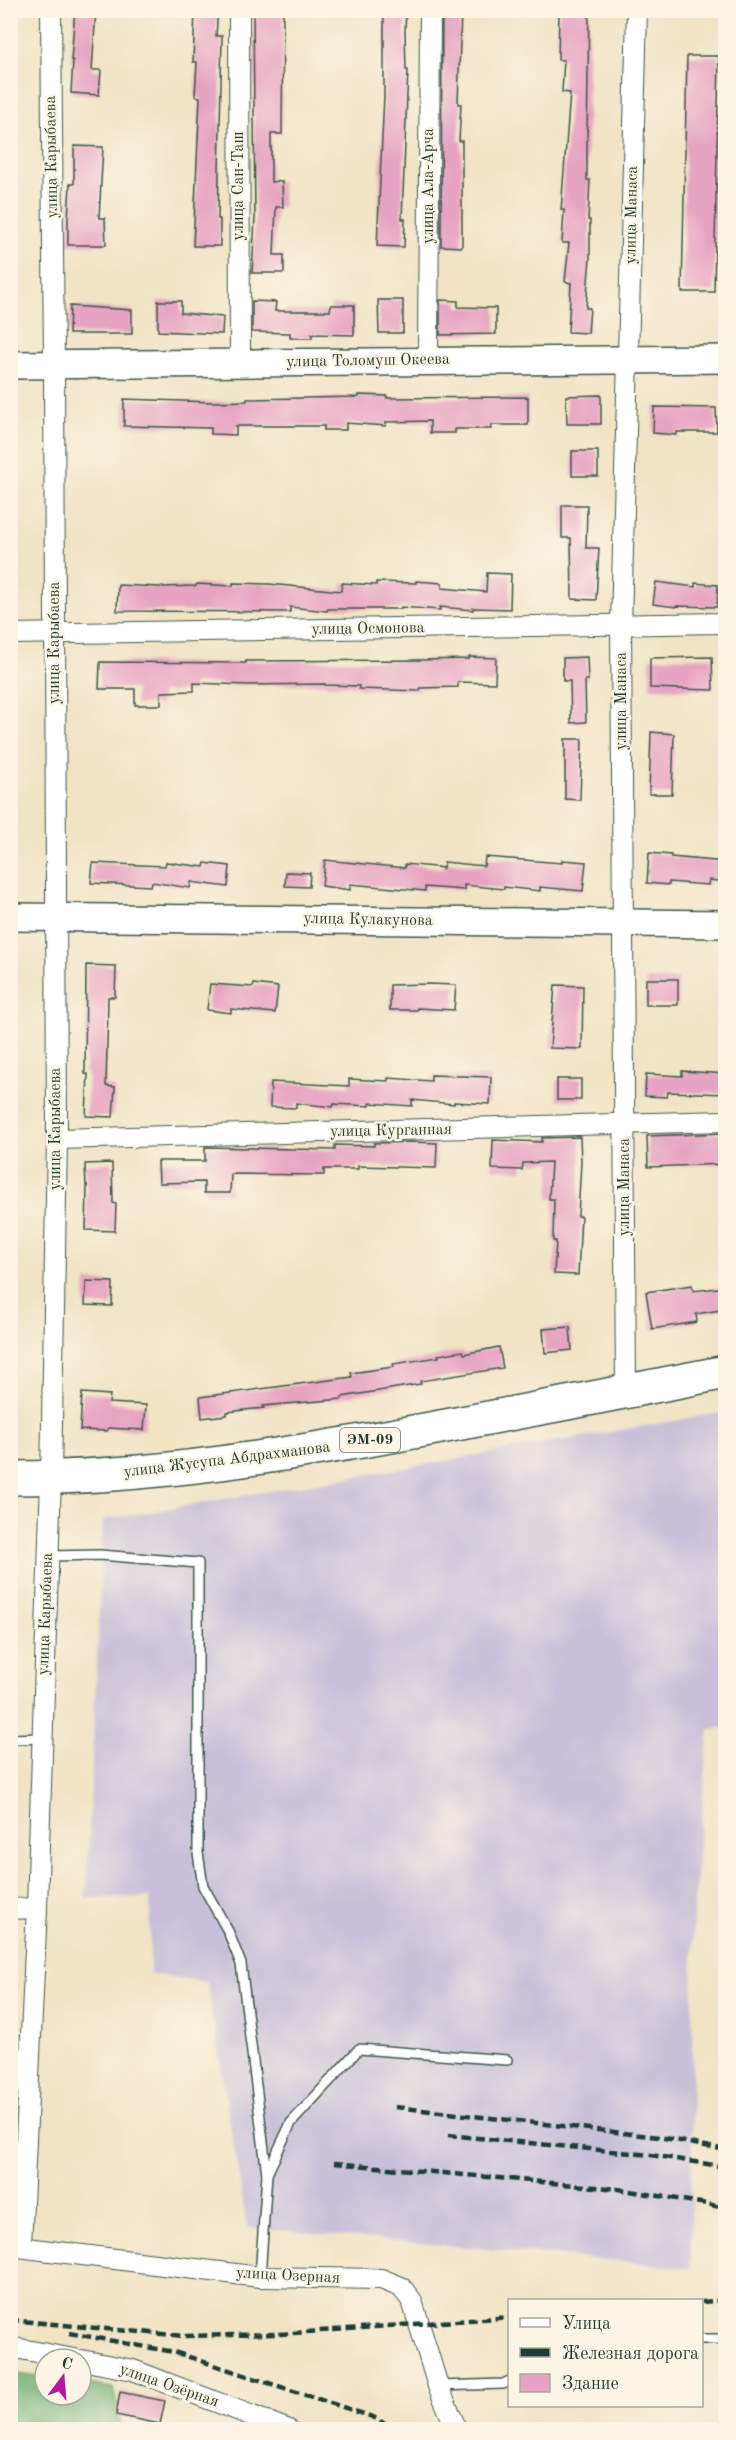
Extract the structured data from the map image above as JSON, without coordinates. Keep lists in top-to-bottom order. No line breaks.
{"streets":{"highway":["ЭМ-09","улица Жусупа Абдрахманова"],"street":["улица Карыбаева","улица Сан-Таш","улица Ала-Арча","улица Манаса","улица Толомуш Океева","улица Осмонова","улица Кулакунова","улица Курганная","улица Озерная","улица Озёрная"]},"crossings":[["улица Карыбаева","улица Толомуш Океева"],["улица Карыбаева","улица Осмонова"],["улица Карыбаева","улица Кулакунова"],["улица Карыбаева","улица Курганная"],["улица Карыбаева","улица Жусупа Абдрахманова"],["улица Карыбаева","улица Озерная"],["улица Сан-Таш","улица Толомуш Океева"],["улица Ала-Арча","улица Толомуш Океева"],["улица Манаса","улица Толомуш Океева"],["улица Манаса","улица Осмонова"],["улица Манаса","улица Кулакунова"],["улица Манаса","улица Курганная"],["улица Манаса","улица Жусупа Абдрахманова"]],"legend":["Улица","Железная дорога","Здание"],"north":"top"}
